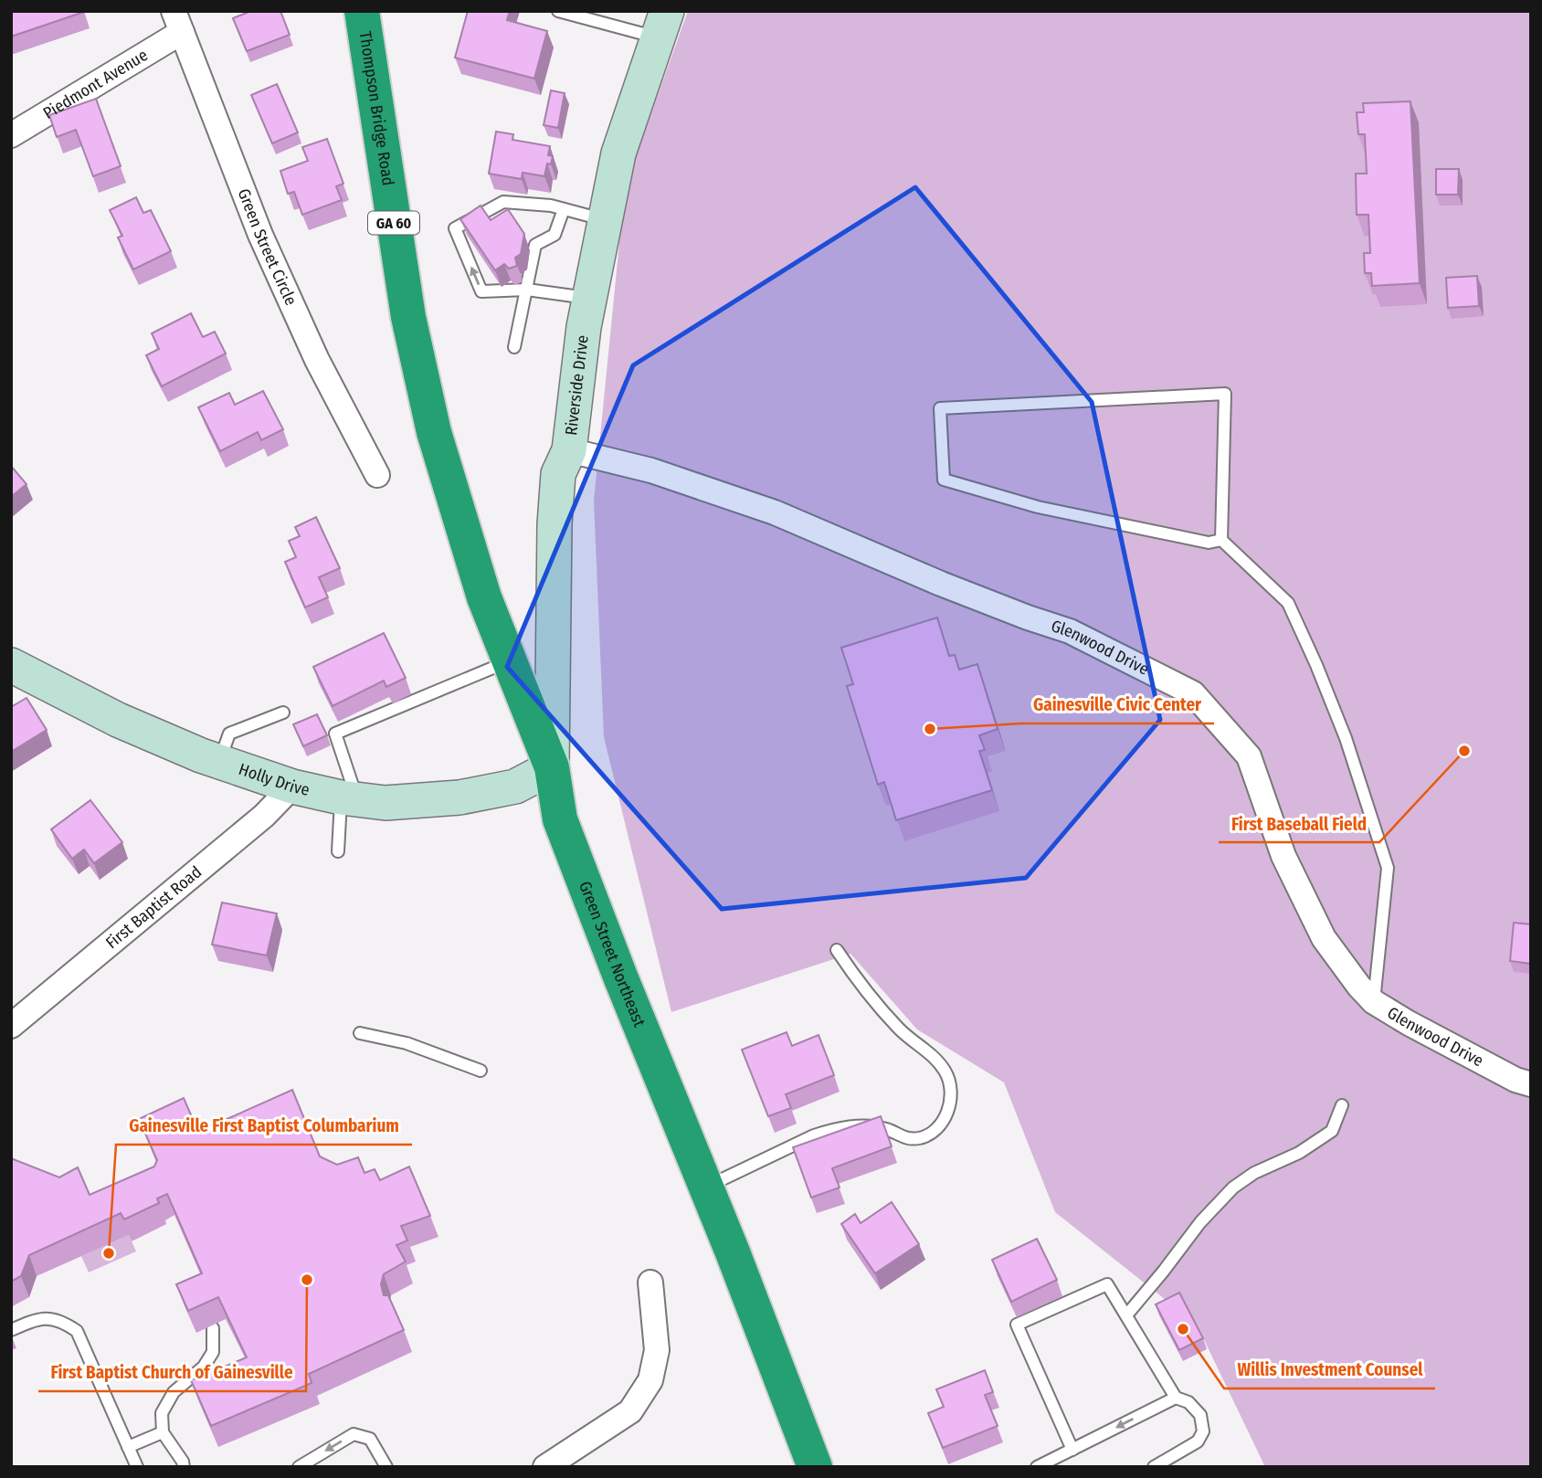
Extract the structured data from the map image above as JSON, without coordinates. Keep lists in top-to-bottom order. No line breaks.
{"streets":{"highway":["Thompson Bridge Road","GA 60","Green Street Northeast"],"main road":["Riverside Drive","Holly Drive"],"street":["Piedmont Avenue","Green Street Circle","Glenwood Drive","First Baptist Road"]},"crossings":[["Piedmont Avenue","Green Street Circle"],["Thompson Bridge Road","Green Street Northeast"],["Riverside Drive","Glenwood Drive"],["Riverside Drive","Holly Drive"],["Riverside Drive","Green Street Northeast"],["Holly Drive","First Baptist Road"],["Holly Drive","Green Street Northeast"]],"places":["Gainesville Civic Center","First Baseball Field","Gainesville First Baptist Columbarium","First Baptist Church of Gainesville","Willis Investment Counsel"]}
